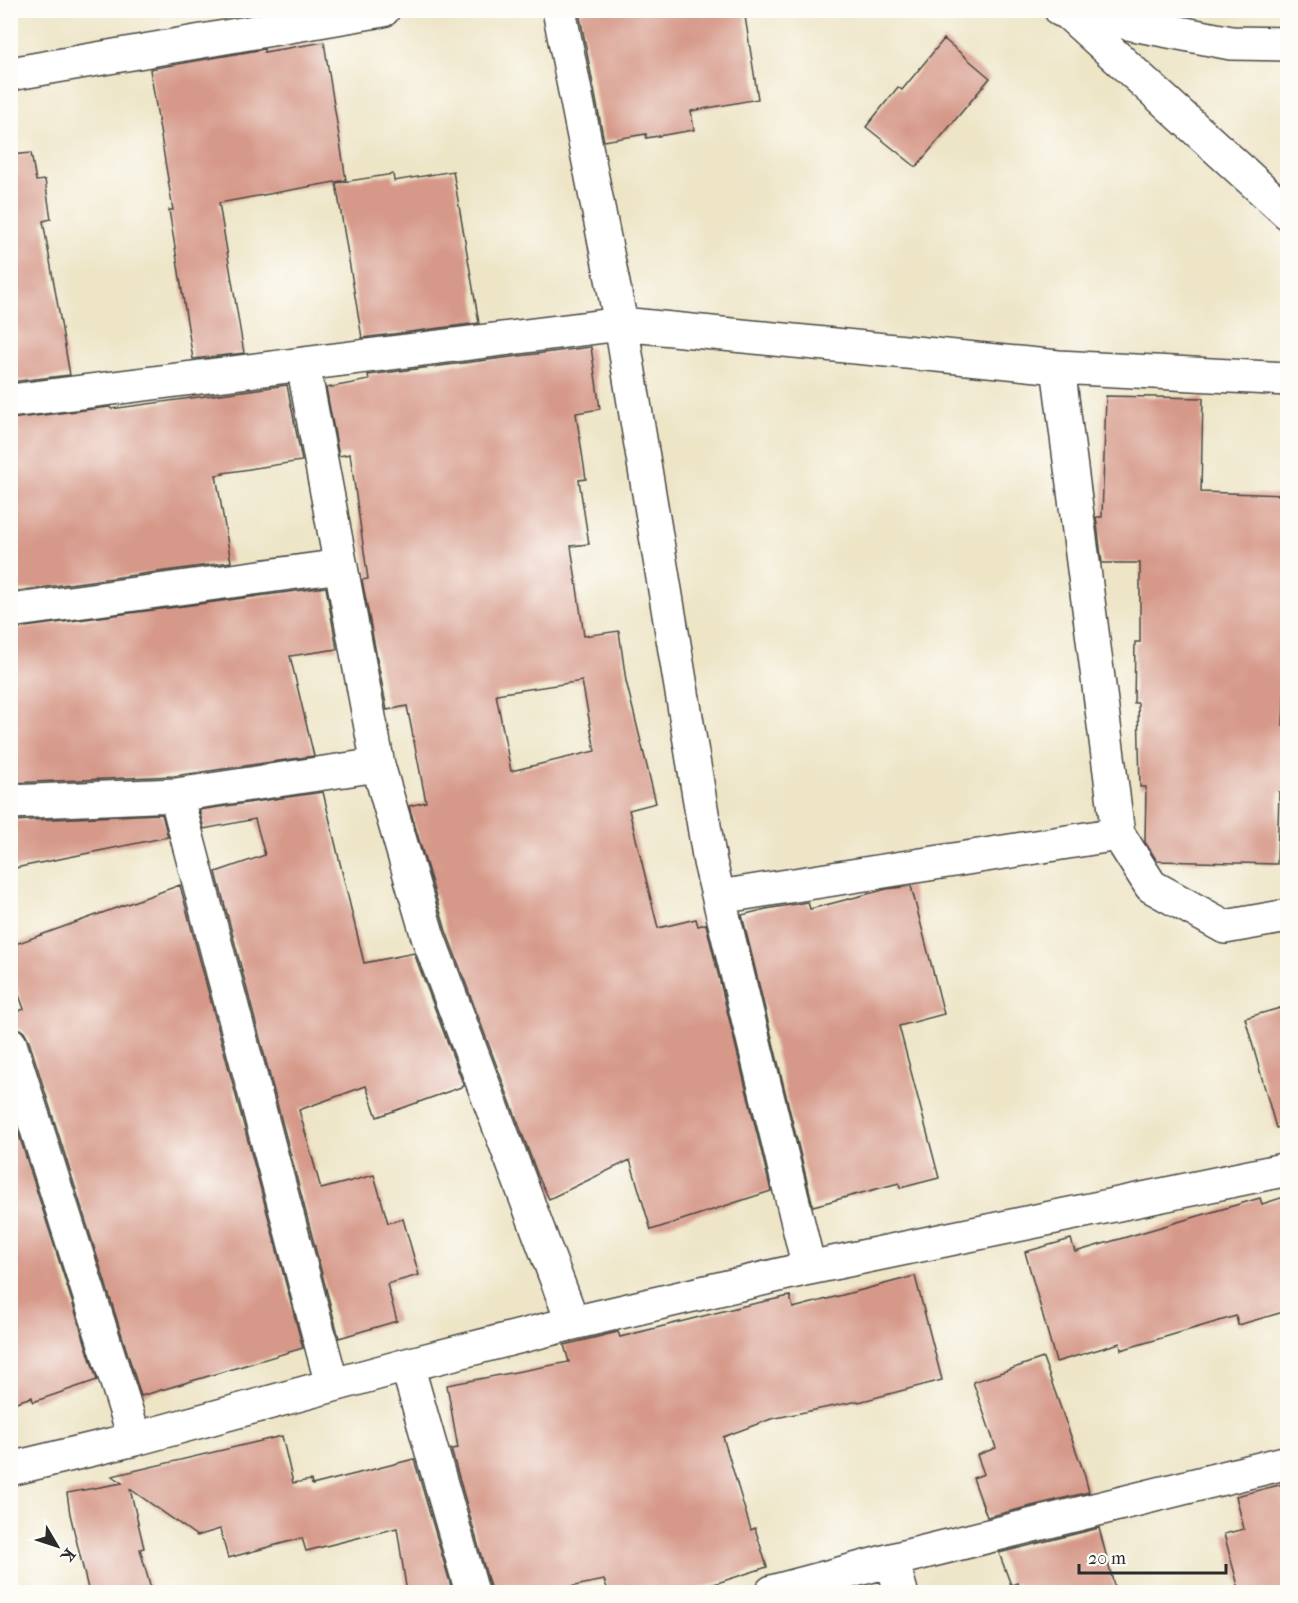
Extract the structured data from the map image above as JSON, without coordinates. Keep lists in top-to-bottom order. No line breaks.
{"scale_bar":"20 m","north":"bottom right"}
